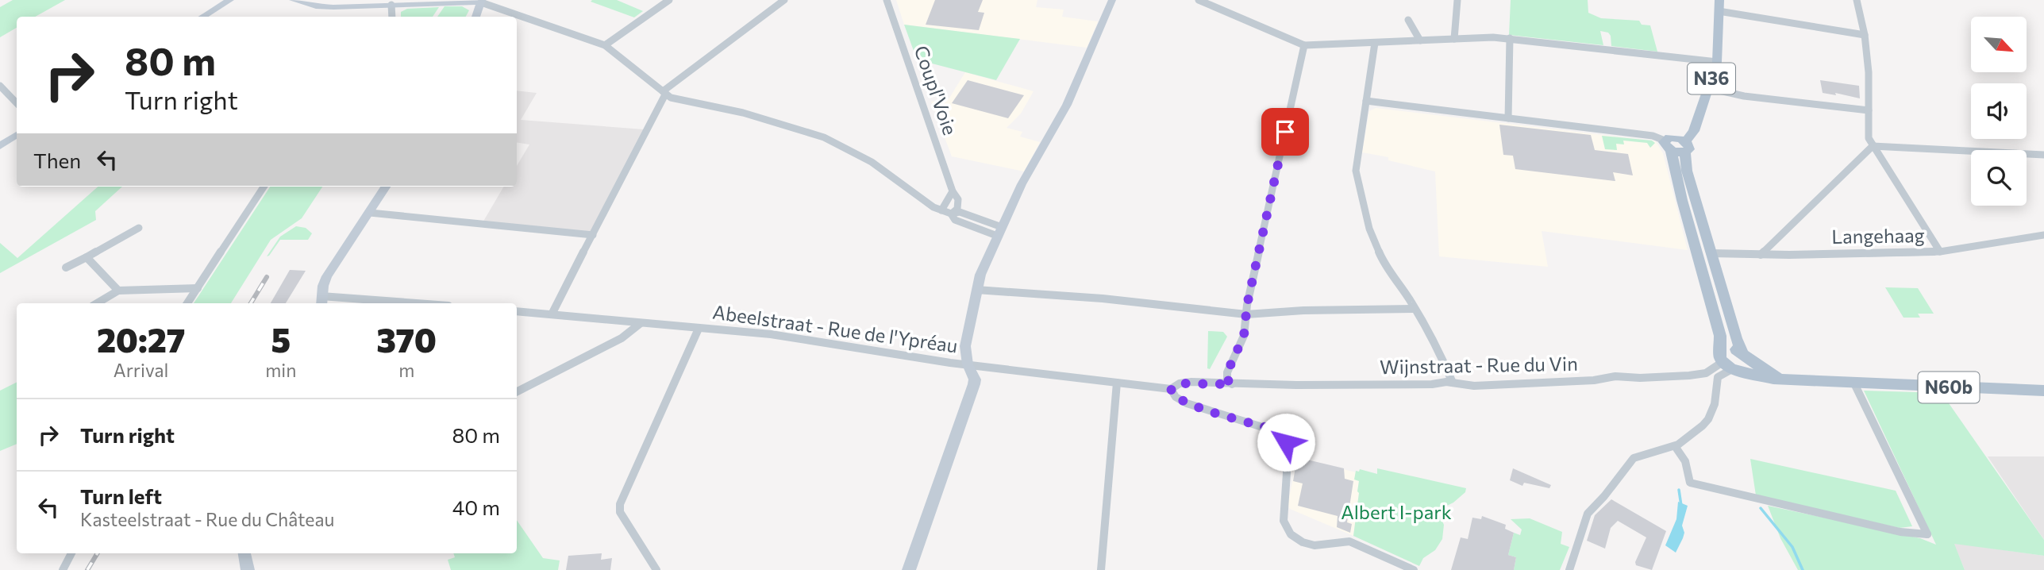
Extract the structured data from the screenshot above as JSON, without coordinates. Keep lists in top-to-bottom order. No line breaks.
{"streets":{"main road":["N36","N60b"],"street":["Coupl'Voie","Langehaag","Abeelstraat - Rue de l'Ypréau","Wijnstraat - Rue du Vin"]},"crossings":[["Abeelstraat - Rue de l'Ypréau","Wijnstraat - Rue du Vin"],["Wijnstraat - Rue du Vin","N60b"]],"parks":["Albert I-park"],"north":"bottom right","page":{"turn":["80 m","Turn right"],"then":"Then","eta":["20:27","Arrival","5","min","370","m"],"list":[{"name":"Turn right","value":"80 m"},{"name":"Turn left","note":"Kasteelstraat - Rue du Château","value":"40 m"}]}}
